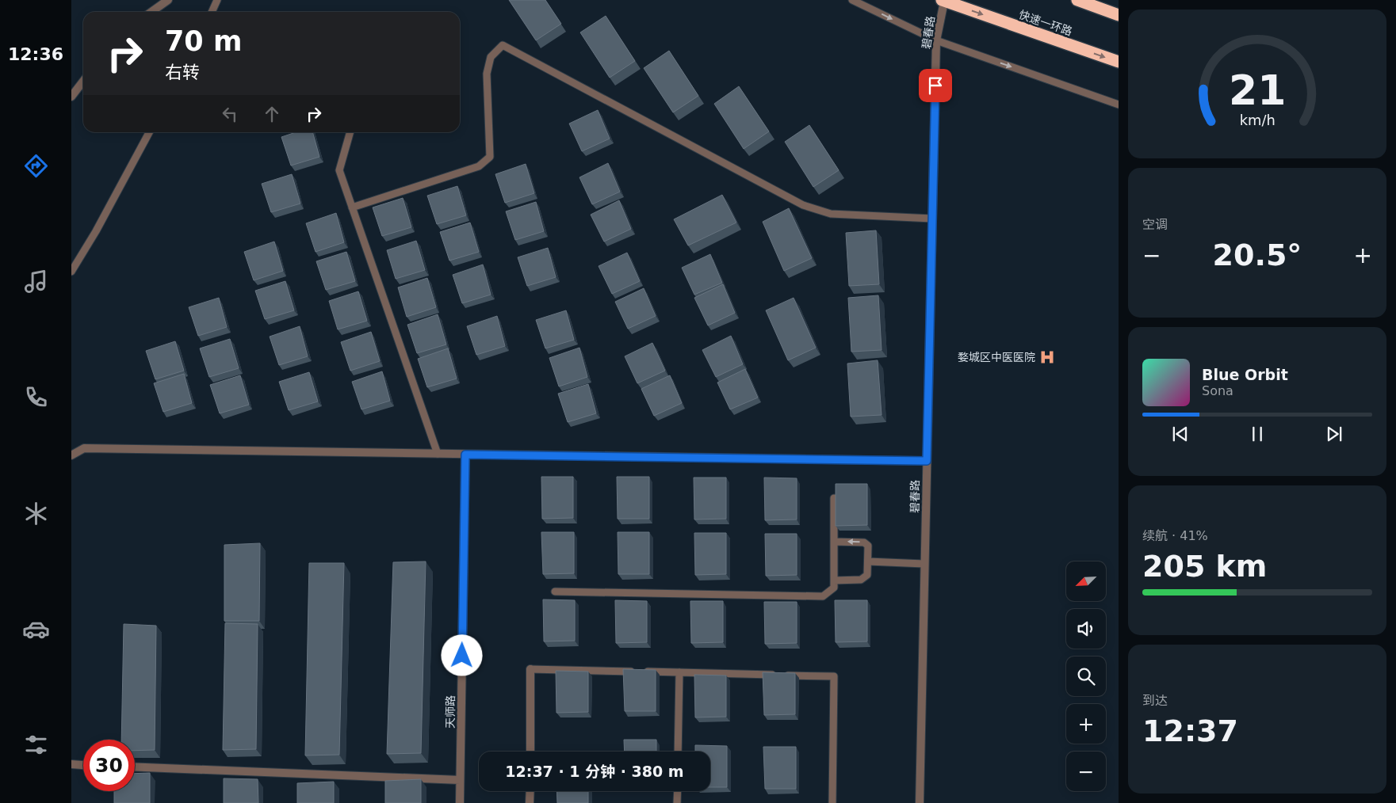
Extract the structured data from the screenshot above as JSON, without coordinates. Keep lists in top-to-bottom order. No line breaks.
{"streets":{"highway":["快速一环路"],"street":["碧春路","天师路"]},"crossings":[["快速一环路","碧春路"]],"one_way":["快速一环路"],"places":{"hospital":["婺城区中医医院"]},"north":"bottom left","page":{"tabs":"12:36","turn":["70 m","右转"],"tile":["空调",["续航 · 41%","205 km"],["到达","12:37"]],"heat":["−","20.5°","+"],"song":["Blue Orbit","Sona"],"map_buttons":["+","−"],"limit":"30","trip":"12:37 · 1 分钟 · 380 m","gauge":["21","km/h"]}}
